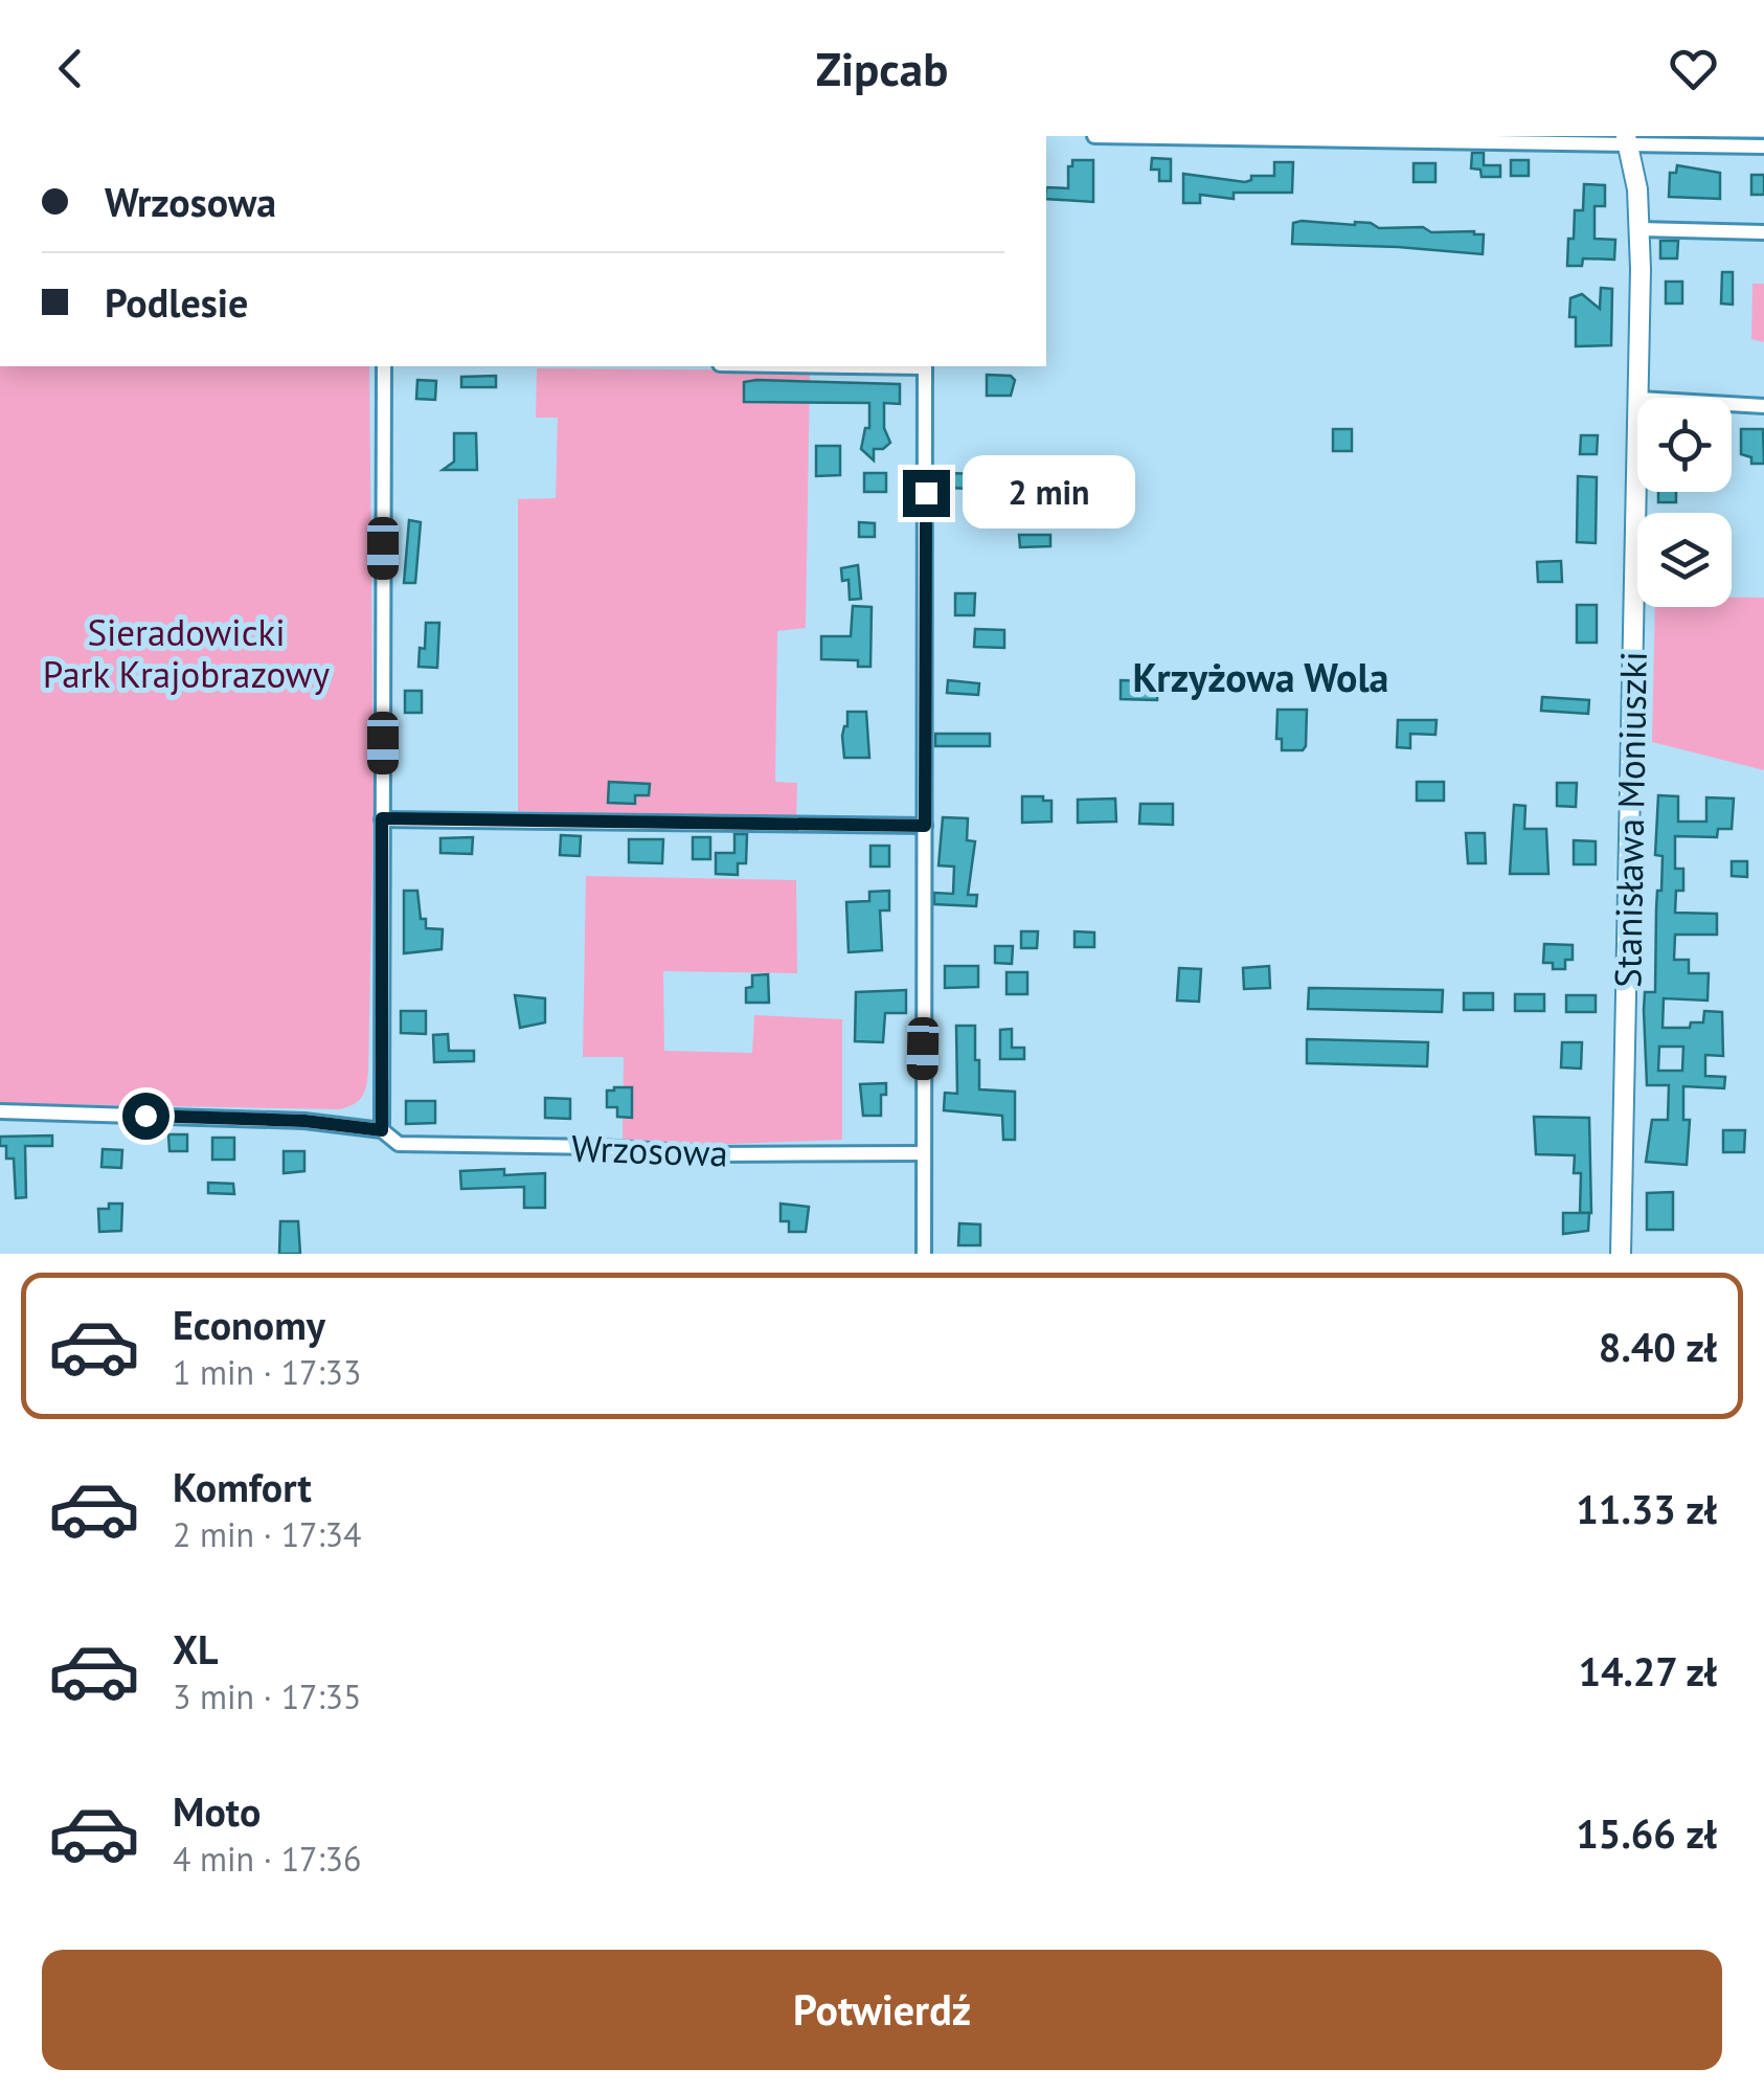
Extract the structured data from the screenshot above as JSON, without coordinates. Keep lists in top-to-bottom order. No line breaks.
{"streets":{"street":["Stanisława Moniuszki","Wrzosowa"]},"districts":["Krzyżowa Wola"],"parks":["Sieradowicki Park Krajobrazowy"],"page":{"header":"Zipcab","banner":["Wrzosowa","Podlesie"],"bubble":"2 min","list":[{"name":"Economy","note":"1 min · 17:33","value":"8.40 zł"},{"name":"Komfort","note":"2 min · 17:34","value":"11.33 zł"},{"name":"XL","note":"3 min · 17:35","value":"14.27 zł"},{"name":"Moto","note":"4 min · 17:36","value":"15.66 zł"}],"buttons":"Potwierdź"}}
